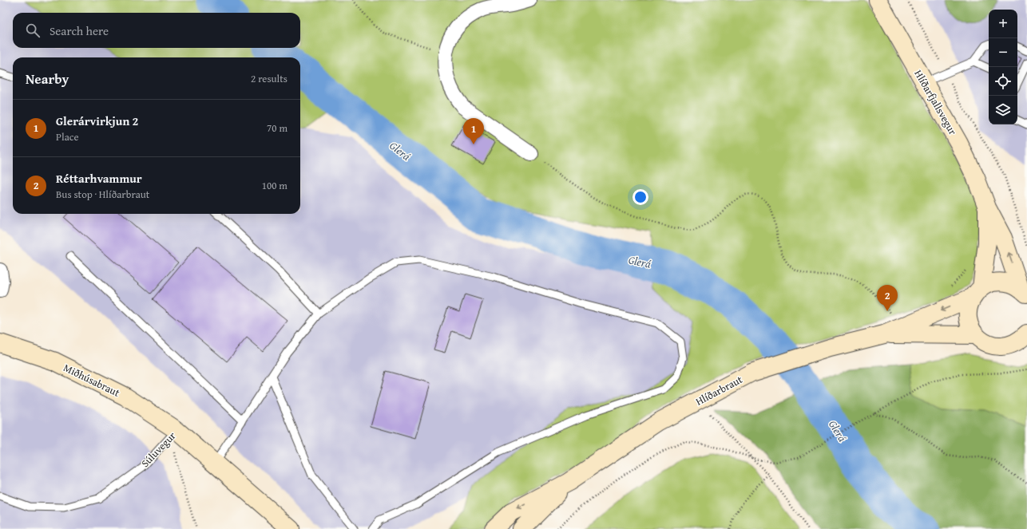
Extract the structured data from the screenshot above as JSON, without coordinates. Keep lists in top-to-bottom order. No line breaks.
{"streets":{"main road":["Hlíðarfjallsvegur","Miðhúsabraut","Hlíðarbraut","Súluvegur"]},"crossings":[["Hlíðarfjallsvegur","Hlíðarbraut"],["Miðhúsabraut","Súluvegur"]],"water":["Glerá"],"page":{"map_buttons":["+","−"],"search":"Search here","heading":["Nearby","2 results"],"list":[{"mark":"1","name":"Glerárvirkjun 2","note":"Place","value":"70 m"},{"mark":"2","name":"Réttarhvammur","note":"Bus stop · Hlíðarbraut","value":"100 m"}],"pins":["1","2"]}}
